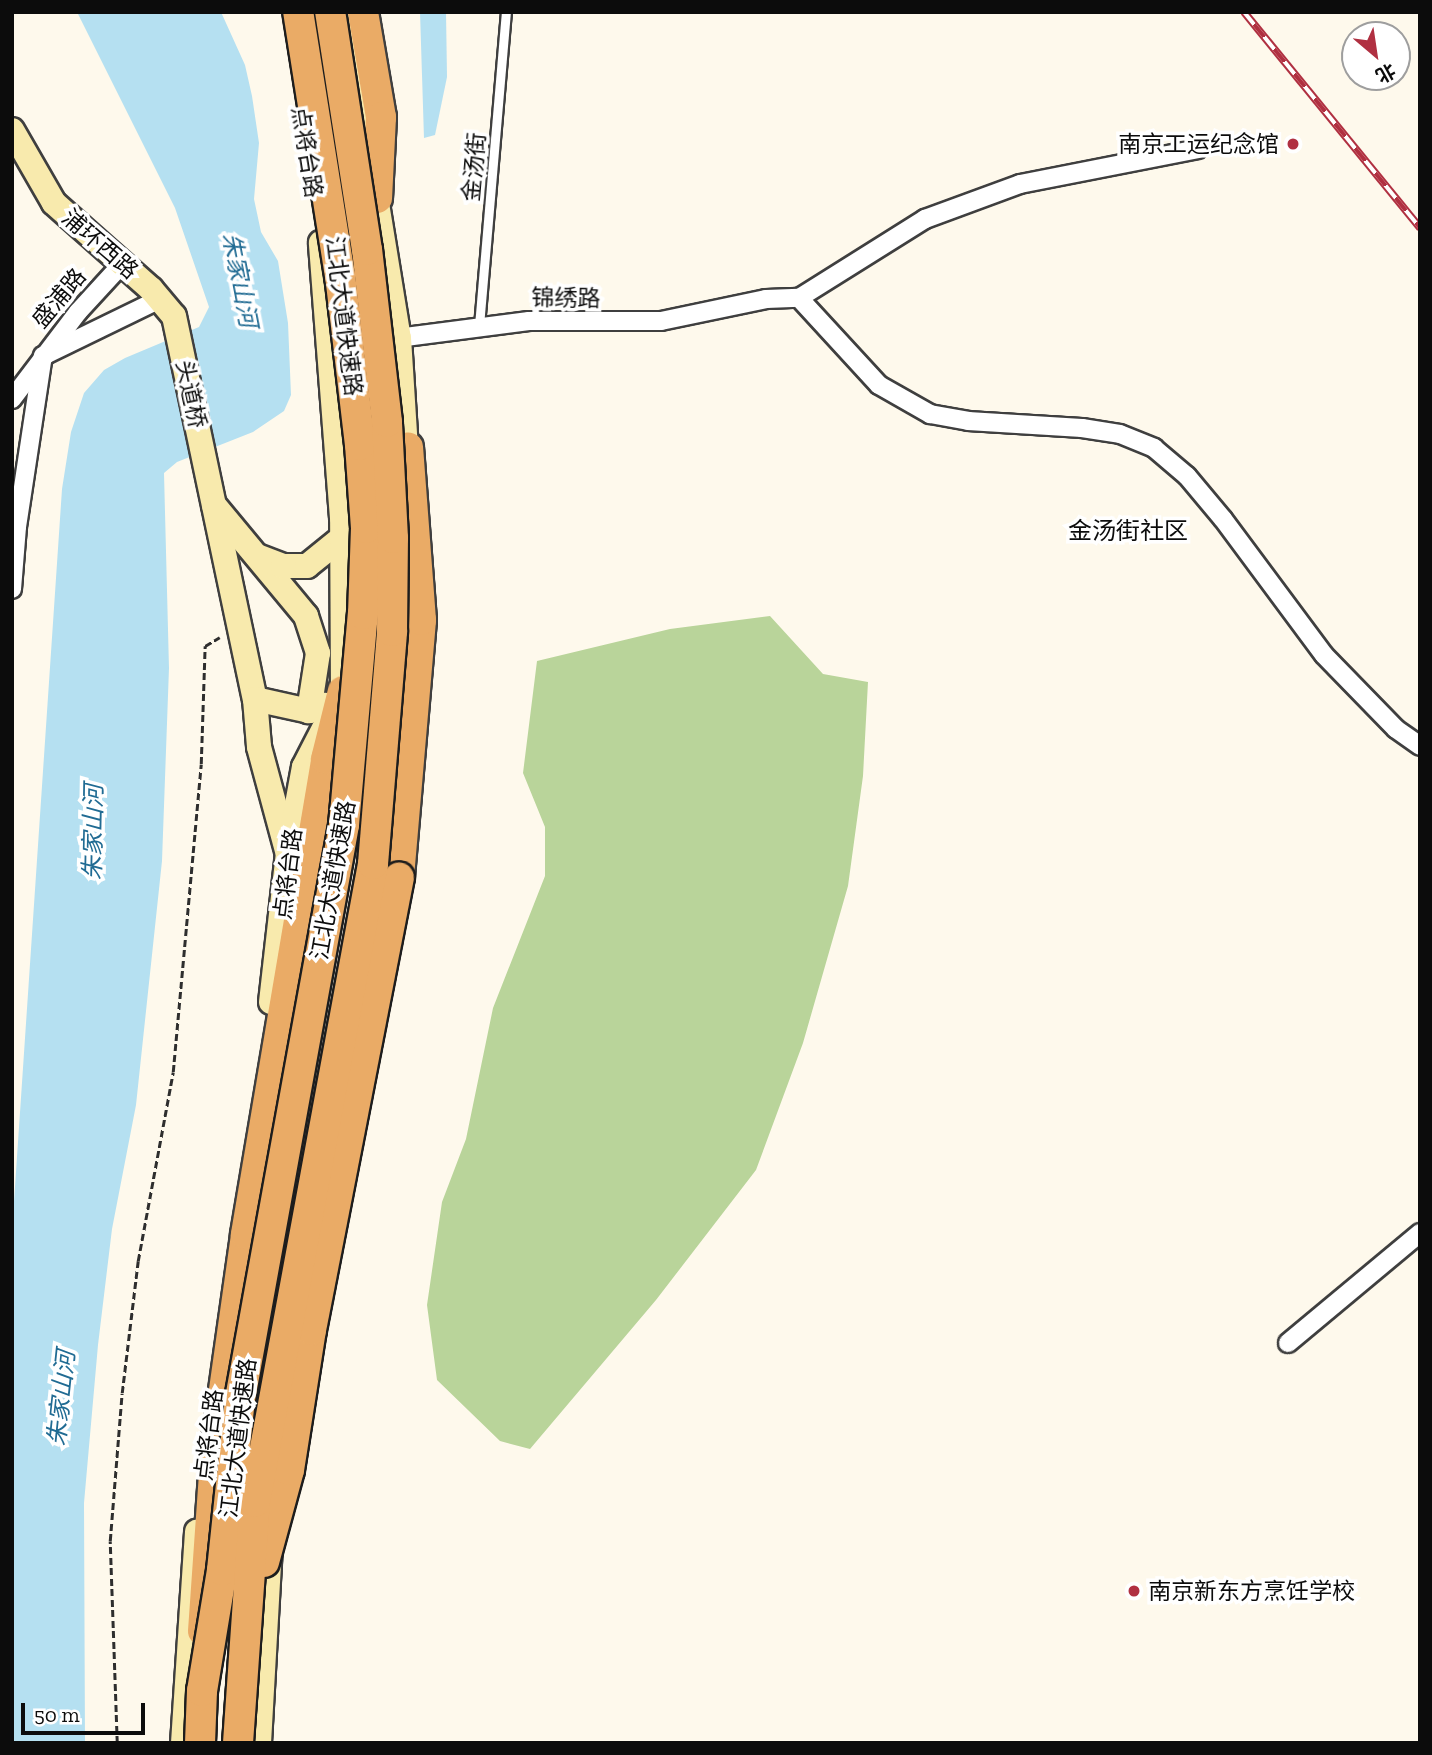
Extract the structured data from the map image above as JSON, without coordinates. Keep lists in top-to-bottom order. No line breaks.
{"streets":{"highway":["江北大道快速路"],"main road":["点将台路","浦环西路","头道桥"],"street":["盛浦路","锦绣路"],"lane":["金汤街"]},"crossings":[["点将台路","锦绣路"],["点将台路","头道桥"],["金汤街","锦绣路"],["浦环西路","盛浦路"],["浦环西路","头道桥"]],"districts":["金汤街社区"],"water":["朱家山河"],"places":["南京工运纪念馆","南京新东方烹饪学校"],"scale_bar":"50 m","north":"bottom right"}
